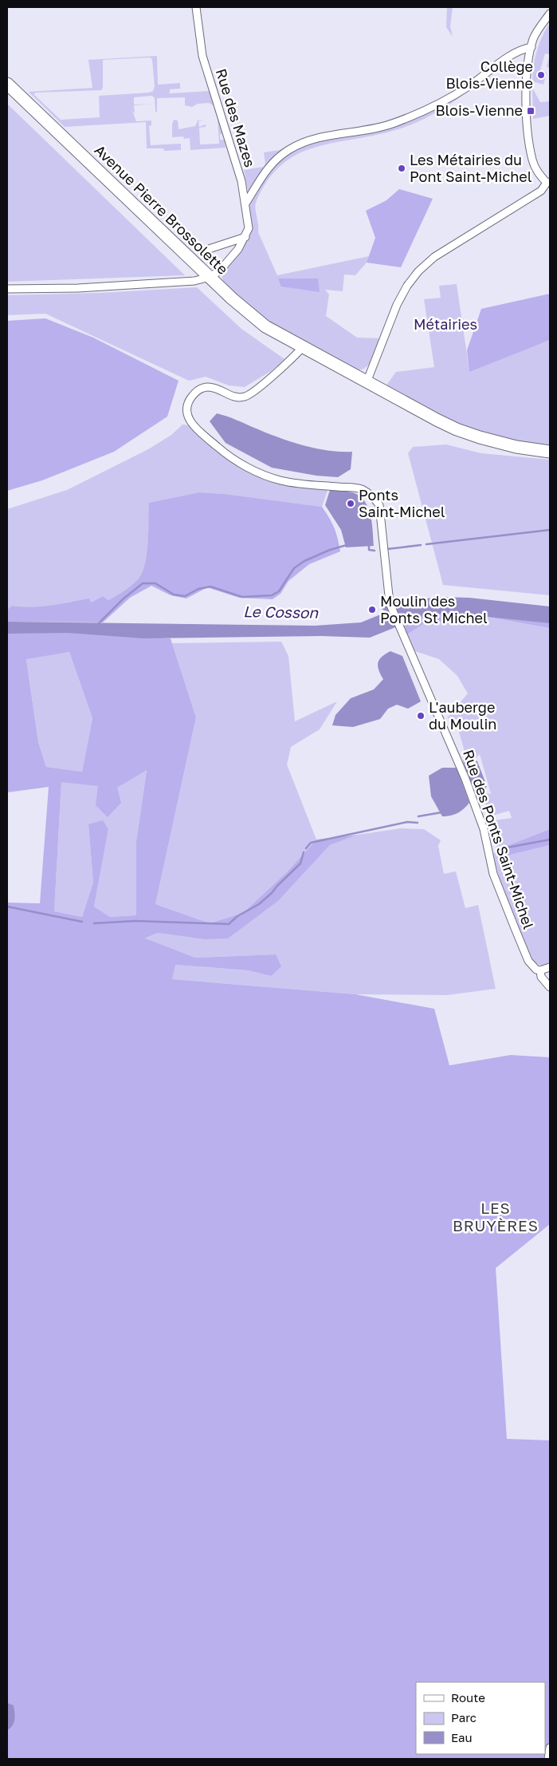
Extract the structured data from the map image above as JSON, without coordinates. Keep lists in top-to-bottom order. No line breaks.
{"streets":{"main road":["Avenue Pierre Brossolette"],"street":["Rue des Mazes","Rue des Ponts Saint-Michel"]},"crossings":[["Rue des Mazes","Avenue Pierre Brossolette"],["Avenue Pierre Brossolette","Rue des Ponts Saint-Michel"]],"districts":["LES BRUYÈRES"],"water":["Le Cosson"],"parks":["Métairies"],"places":{"other":["Collège Blois-Vienne","Les Métairies du Pont Saint-Michel","Ponts Saint-Michel","Moulin des Ponts St Michel","L'auberge du Moulin"],"transit":["Blois-Vienne"]},"legend":["Route","Parc","Eau"]}
